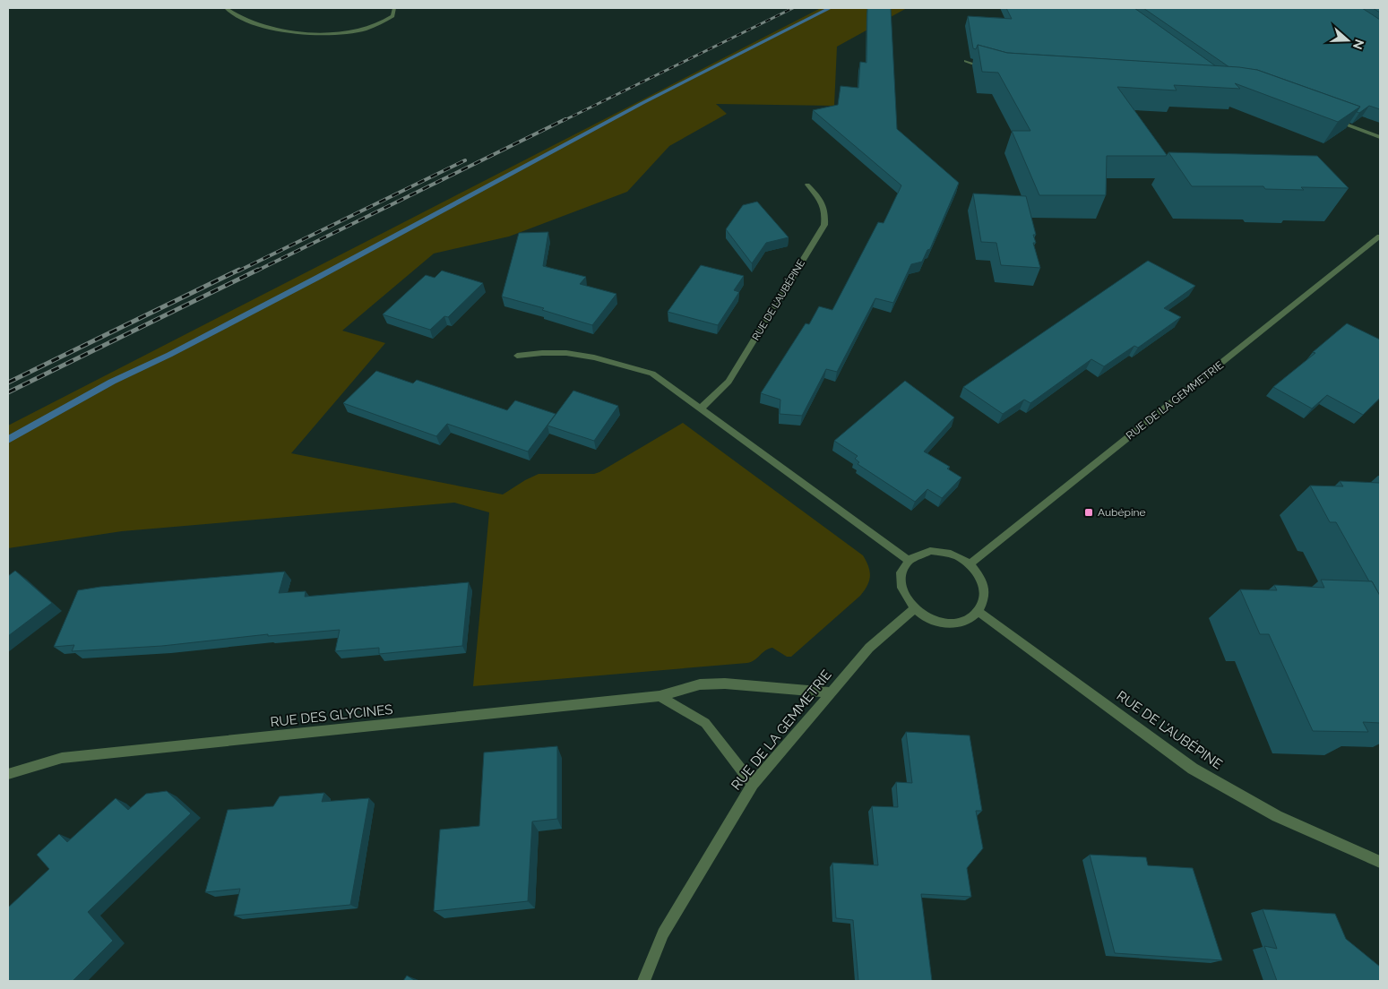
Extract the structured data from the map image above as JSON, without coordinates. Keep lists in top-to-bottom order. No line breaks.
{"streets":{"street":["RUE DE L’AUBÉPINE","RUE DE LA GEMMETRIE","RUE DES GLYCINES"]},"crossings":[["RUE DE L’AUBÉPINE","RUE DE LA GEMMETRIE"],["RUE DE LA GEMMETRIE","RUE DES GLYCINES"]],"places":{"transit":["Aubépine"]},"north":"right"}
